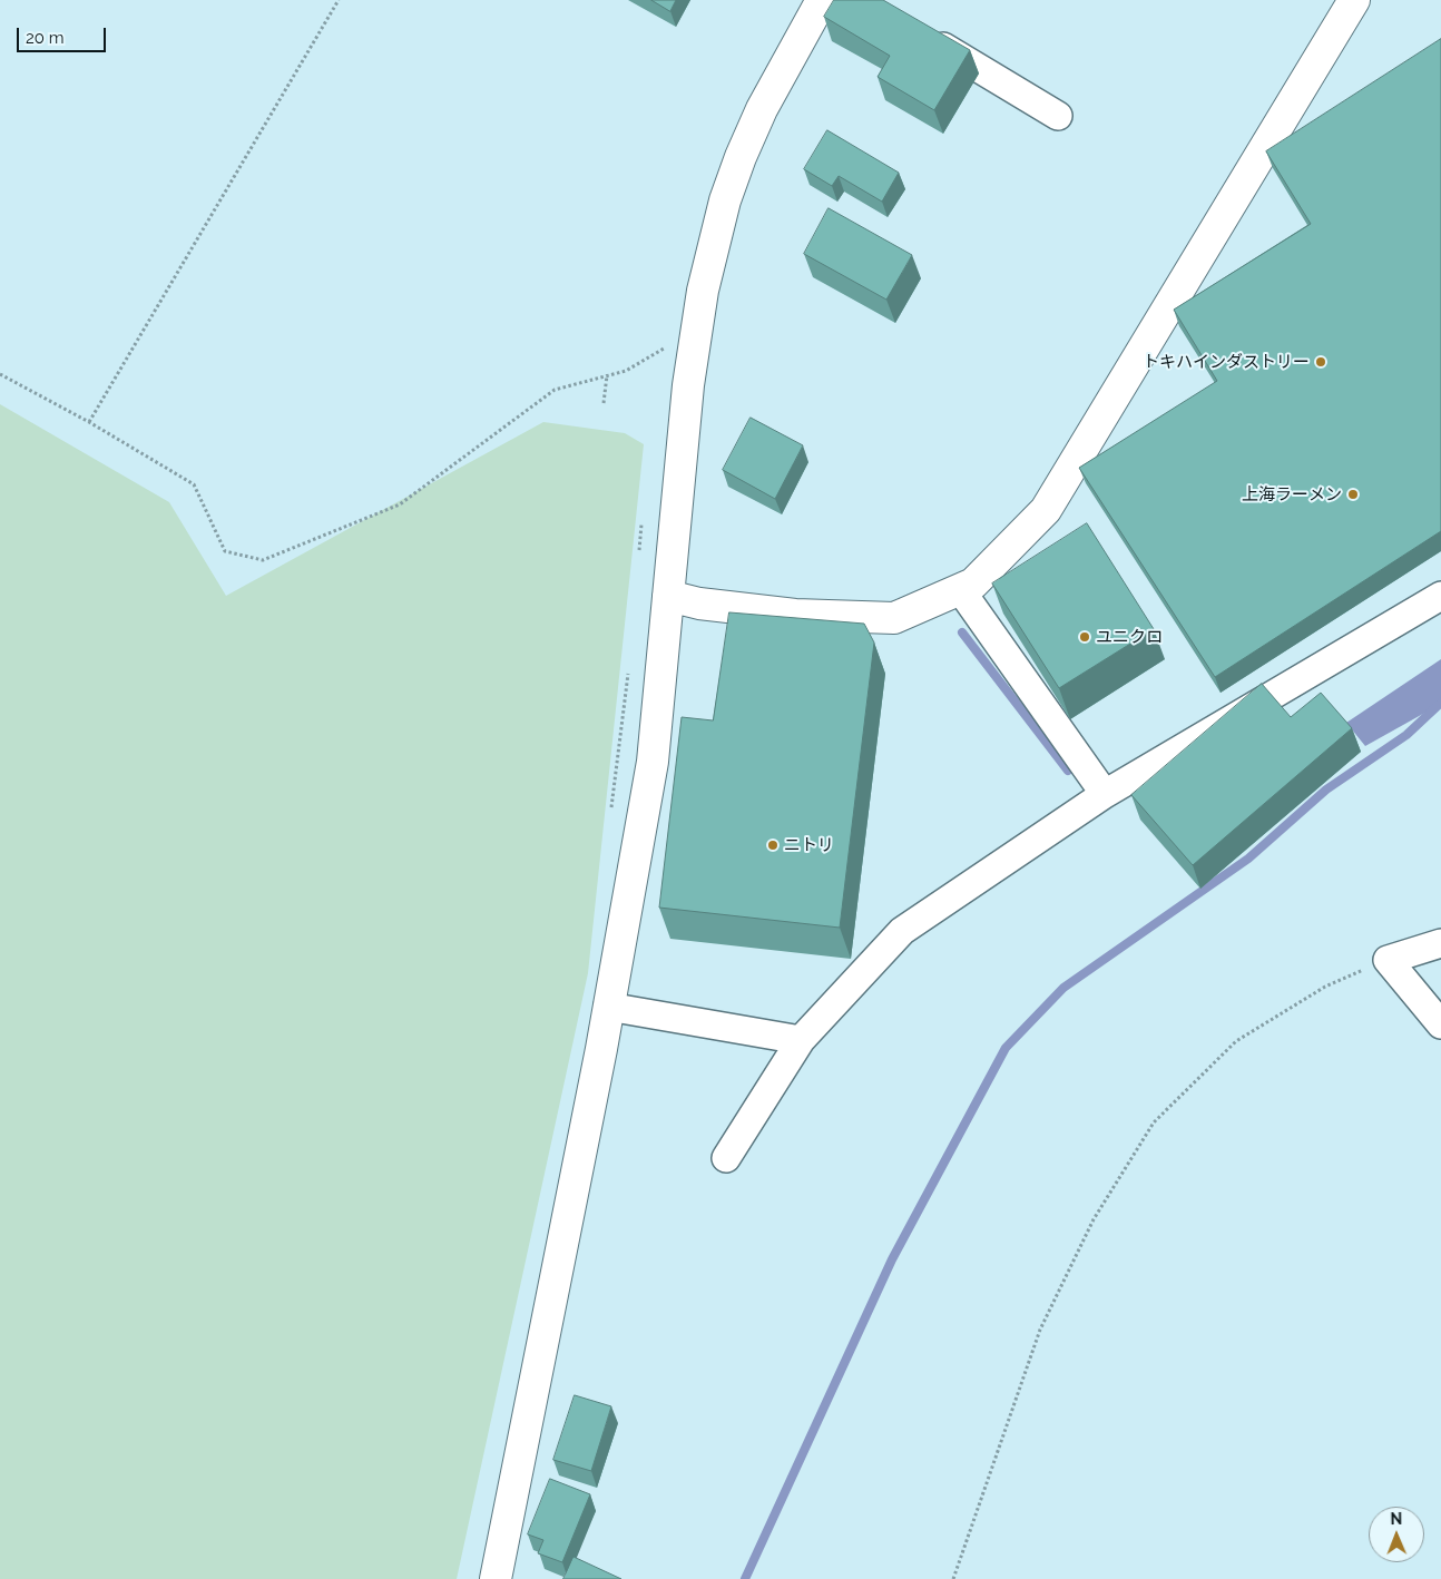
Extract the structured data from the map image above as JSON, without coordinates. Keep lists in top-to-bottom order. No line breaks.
{"places":["トキハインダストリー","上海ラーメン","ユニクロ","ニトリ"],"scale_bar":"20 m","north":"top"}
